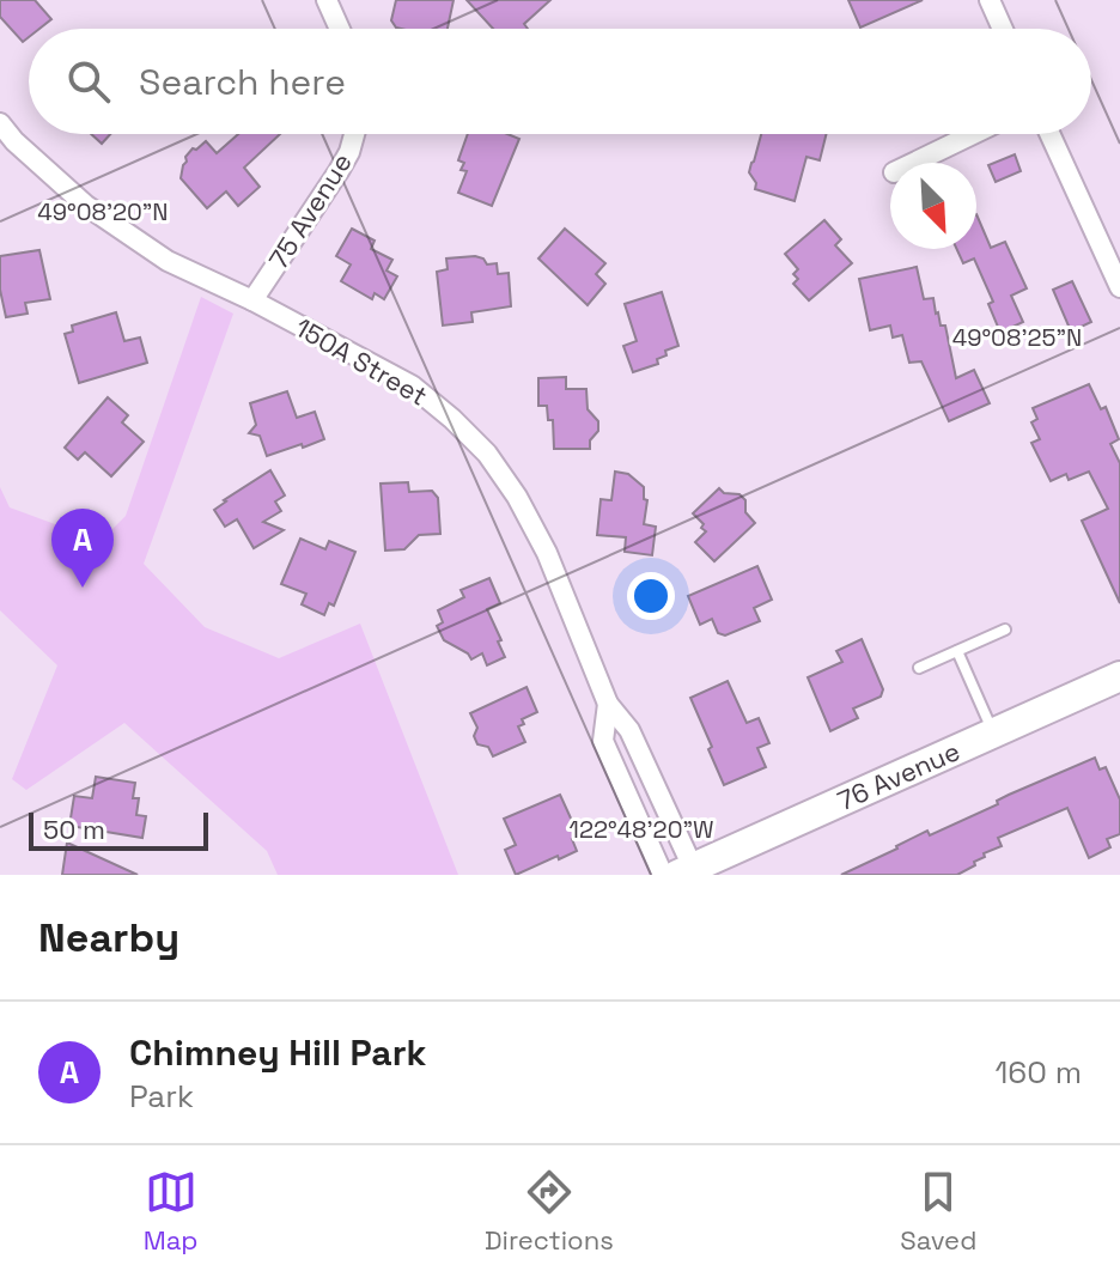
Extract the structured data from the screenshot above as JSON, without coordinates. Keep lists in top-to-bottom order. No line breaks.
{"streets":{"street":["75 Avenue","150A Street","76 Avenue"]},"crossings":[["75 Avenue","150A Street"],["150A Street","76 Avenue"]],"scale_bar":"50 m","north":"bottom right","page":{"search":"Search here","pins":"A","scale":"50 m","heading":"Nearby","list":[{"mark":"A","name":"Chimney Hill Park","note":"Park","value":"160 m"}],"nav":["Map","Directions","Saved"]},"coordinates":["49°08'20\"N","49°08'25\"N","122°48'20\"W"]}
